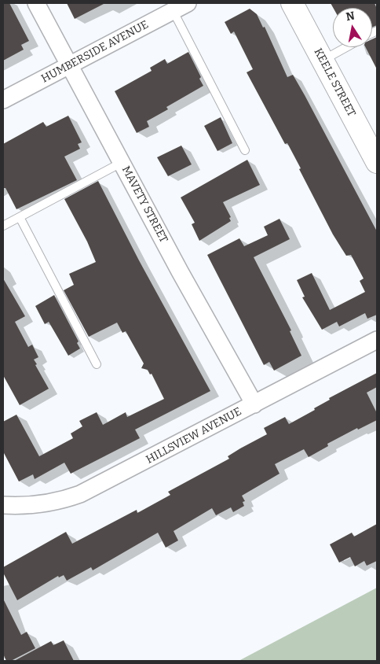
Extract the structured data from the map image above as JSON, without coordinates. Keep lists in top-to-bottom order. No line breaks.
{"streets":{"main road":["KEELE STREET"],"street":["HUMBERSIDE AVENUE","MAVETY STREET","HILLSVIEW AVENUE"]},"crossings":[["HUMBERSIDE AVENUE","MAVETY STREET"],["MAVETY STREET","HILLSVIEW AVENUE"]],"north":"top"}
